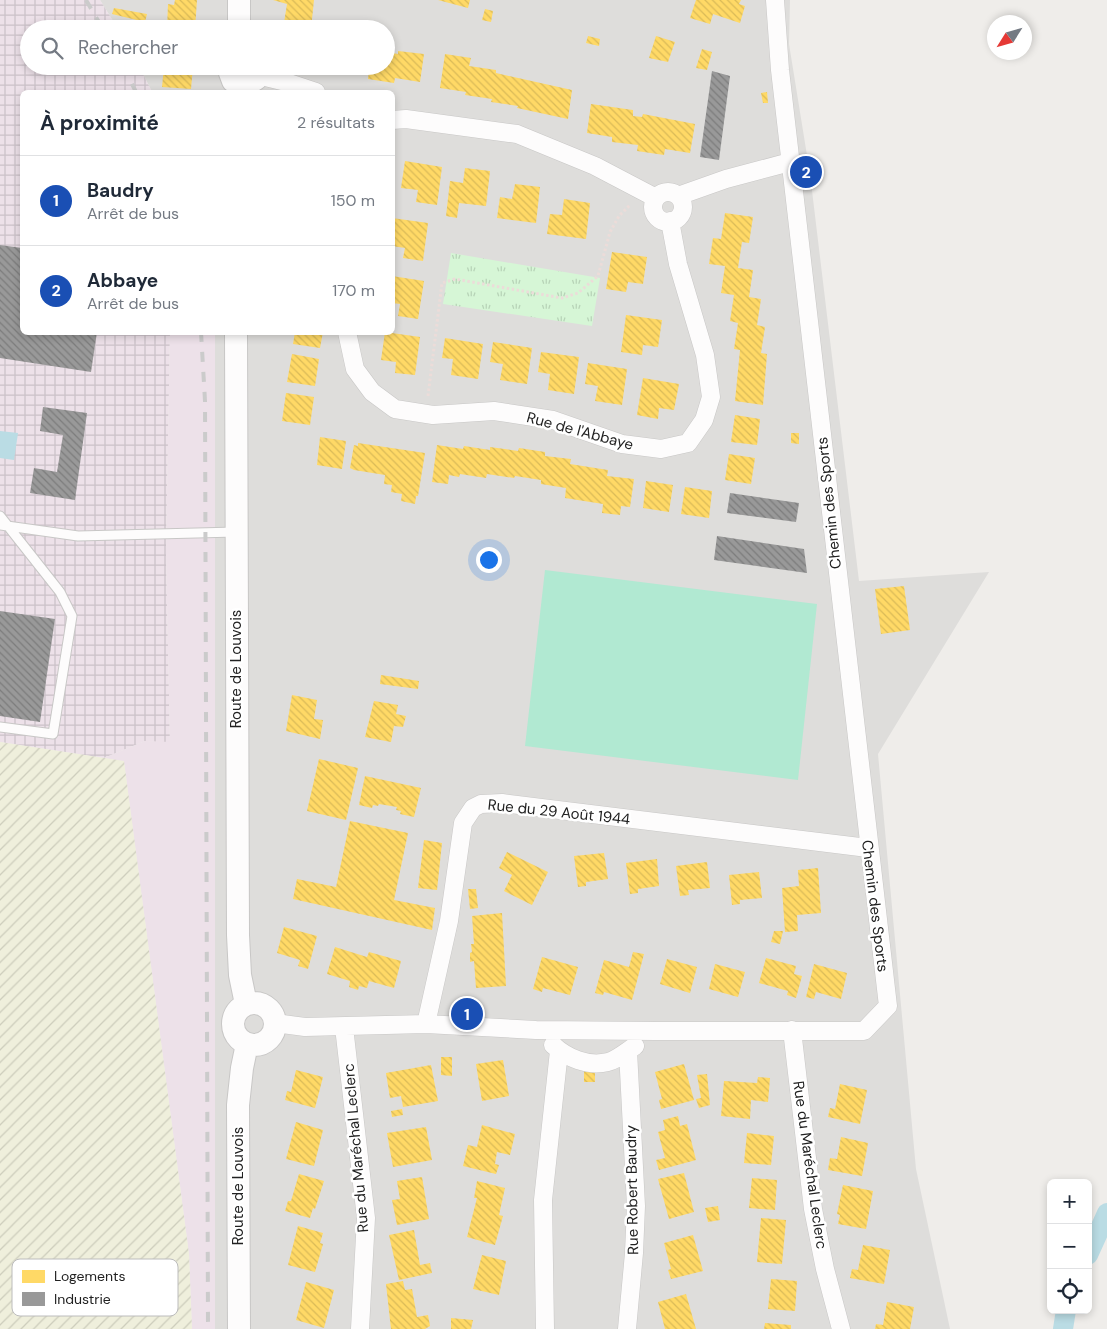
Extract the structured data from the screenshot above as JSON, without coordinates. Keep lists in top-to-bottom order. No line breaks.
{"streets":{"street":["Rue de l'Abbaye","Chemin des Sports","Route de Louvois","Rue du 29 Août 1944","Rue du Maréchal Leclerc","Rue Robert Baudry"]},"crossings":[["Chemin des Sports","Rue du 29 Août 1944"],["Chemin des Sports","Rue du Maréchal Leclerc"]],"legend":["Logements","Industrie"],"north":"bottom left","page":{"search":"Rechercher","heading":["À proximité","2 résultats"],"pins":["2","1"],"list":[{"mark":"1","name":"Baudry","note":"Arrêt de bus","value":"150 m"},{"mark":"2","name":"Abbaye","note":"Arrêt de bus","value":"170 m"}],"map_buttons":["+","−"]}}
